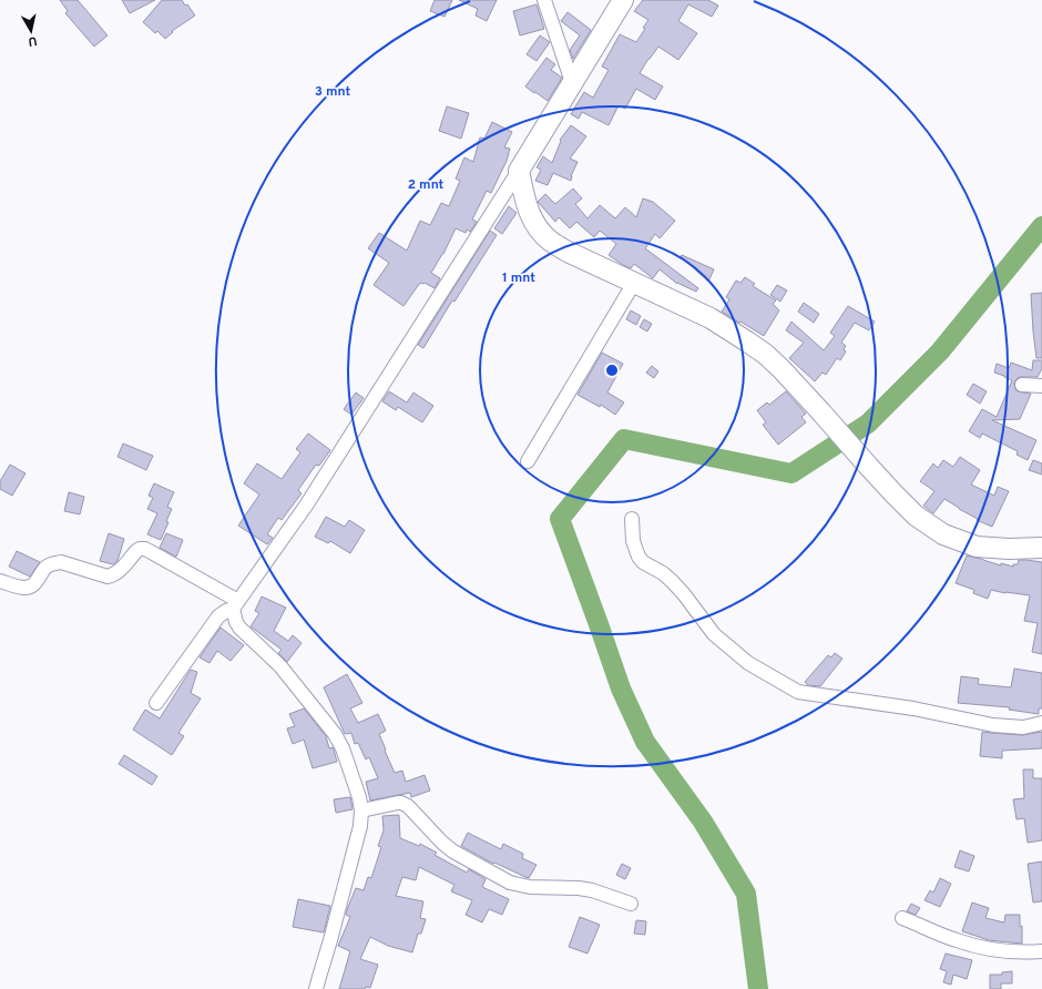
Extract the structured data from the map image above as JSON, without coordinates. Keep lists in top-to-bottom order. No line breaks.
{"north":"bottom","rings":["3 mnt","2 mnt","1 mnt"]}
